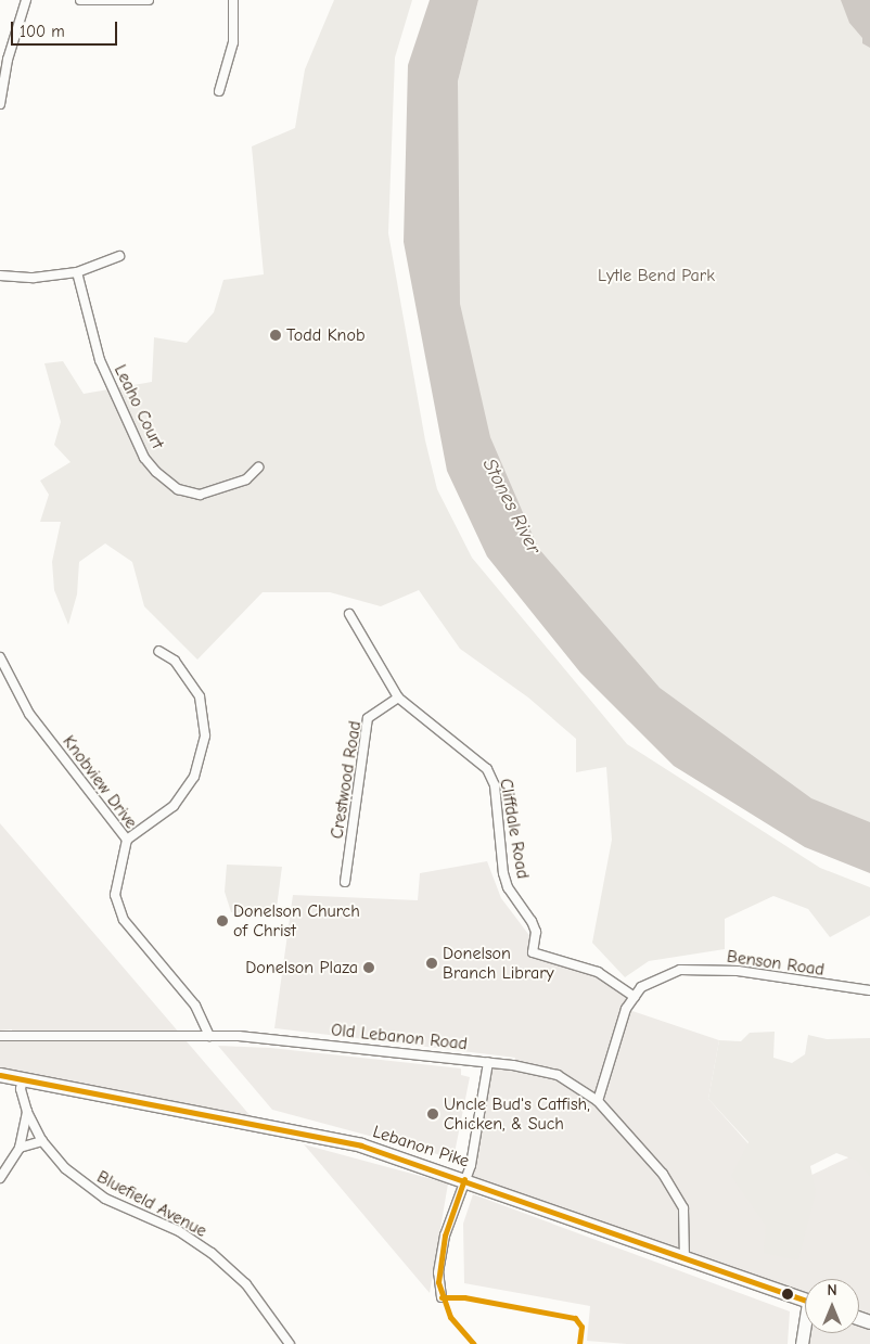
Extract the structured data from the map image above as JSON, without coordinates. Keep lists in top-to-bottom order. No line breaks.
{"streets":{"main road":["Lebanon Pike"],"street":["Leaho Court","Crestwood Road","Knobview Drive","Cliffdale Road","Benson Road","Old Lebanon Road","Bluefield Avenue"]},"crossings":[["Crestwood Road","Cliffdale Road"],["Knobview Drive","Old Lebanon Road"],["Cliffdale Road","Benson Road"],["Benson Road","Old Lebanon Road"],["Old Lebanon Road","Lebanon Pike"],["Lebanon Pike","Bluefield Avenue"]],"water":["Stones River"],"parks":["Lytle Bend Park"],"places":["Todd Knob","Donelson Church of Christ","Donelson Branch Library","Donelson Plaza","Uncle Bud's Catfish, Chicken, & Such"],"scale_bar":"100 m","north":"top"}
